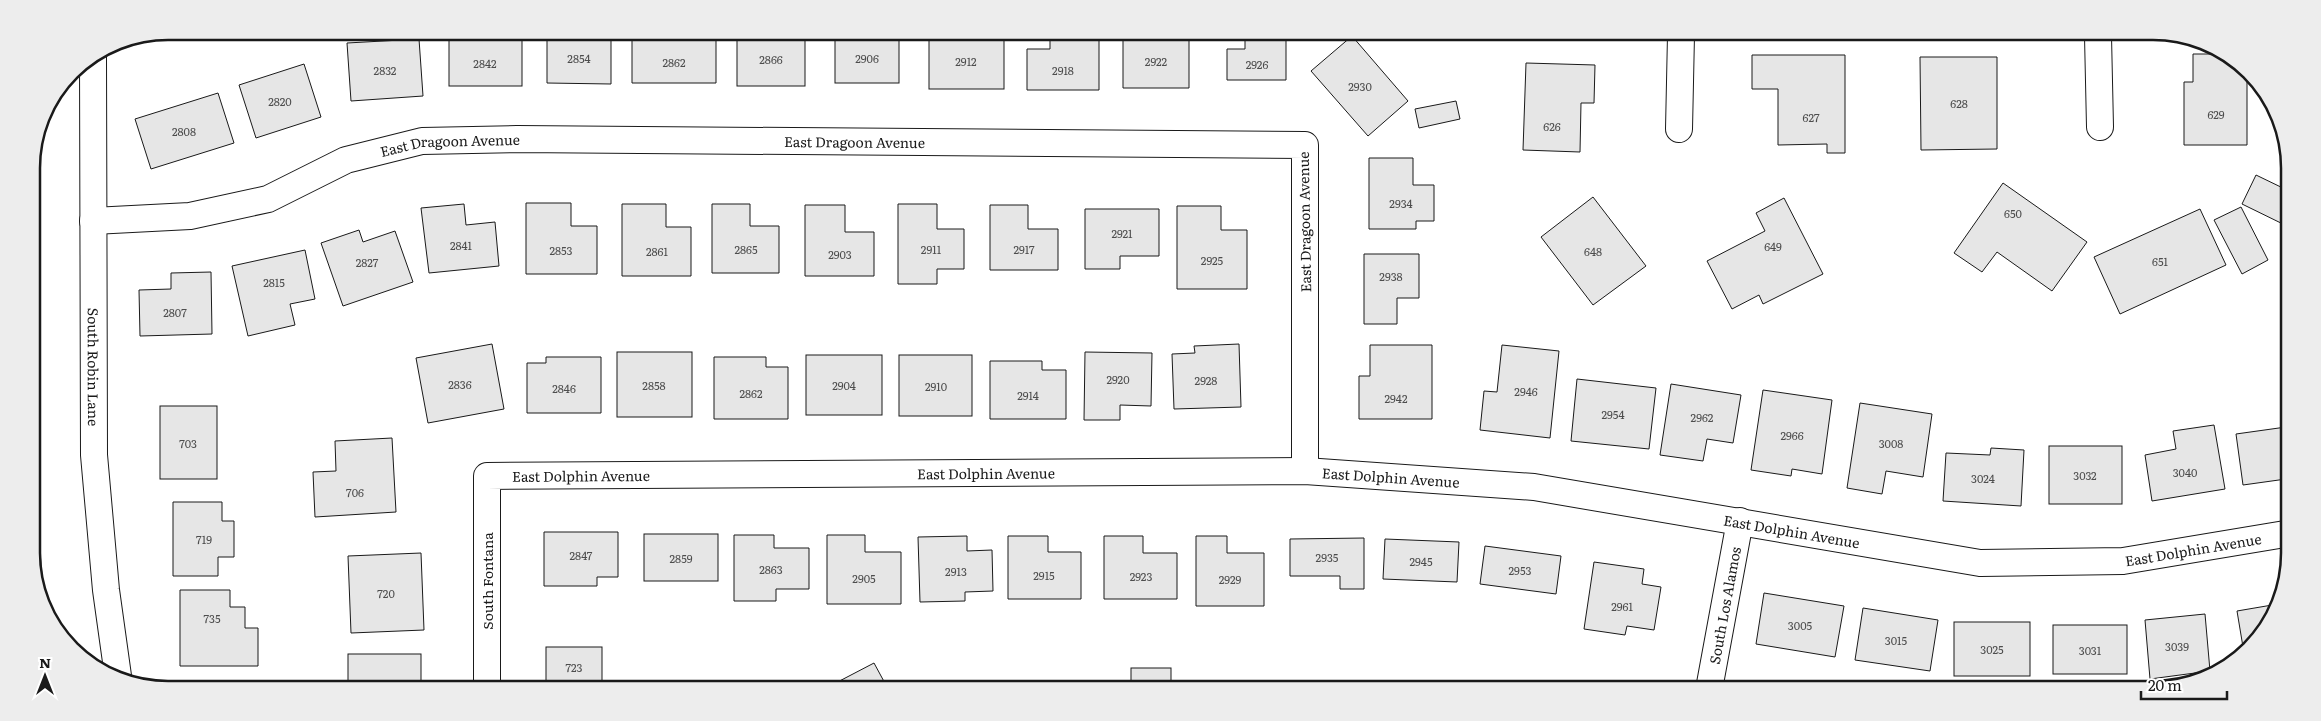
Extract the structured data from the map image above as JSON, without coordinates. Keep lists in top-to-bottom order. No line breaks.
{"streets":{"street":["East Dragoon Avenue","South Robin Lane","East Dolphin Avenue","South Fontana","South Los Alamos"]},"crossings":[["East Dragoon Avenue","South Robin Lane"],["East Dragoon Avenue","East Dolphin Avenue"],["East Dolphin Avenue","South Fontana"],["East Dolphin Avenue","South Los Alamos"]],"house_numbers":["2854","2906","2866","2912","2922","2862","2842","2926","2832","2918","2930","2820","628","629","627","626","2808","2934","650","2921","2841","649","2865","2911","2917","2853","2861","648","2903","2925","651","2827","2938","2815","2807","2920","2928","2836","2858","2904","2910","2846","2946","2862","2914","2942","2954","2962","2966","703","3008","3040","3032","3024","706","719","2847","2935","2859","2945","2863","2953","2913","2915","2923","2905","2929","720","2961","735","3005","3015","3039","3025","3031","723"],"scale_bar":"20 m","north":"top"}
